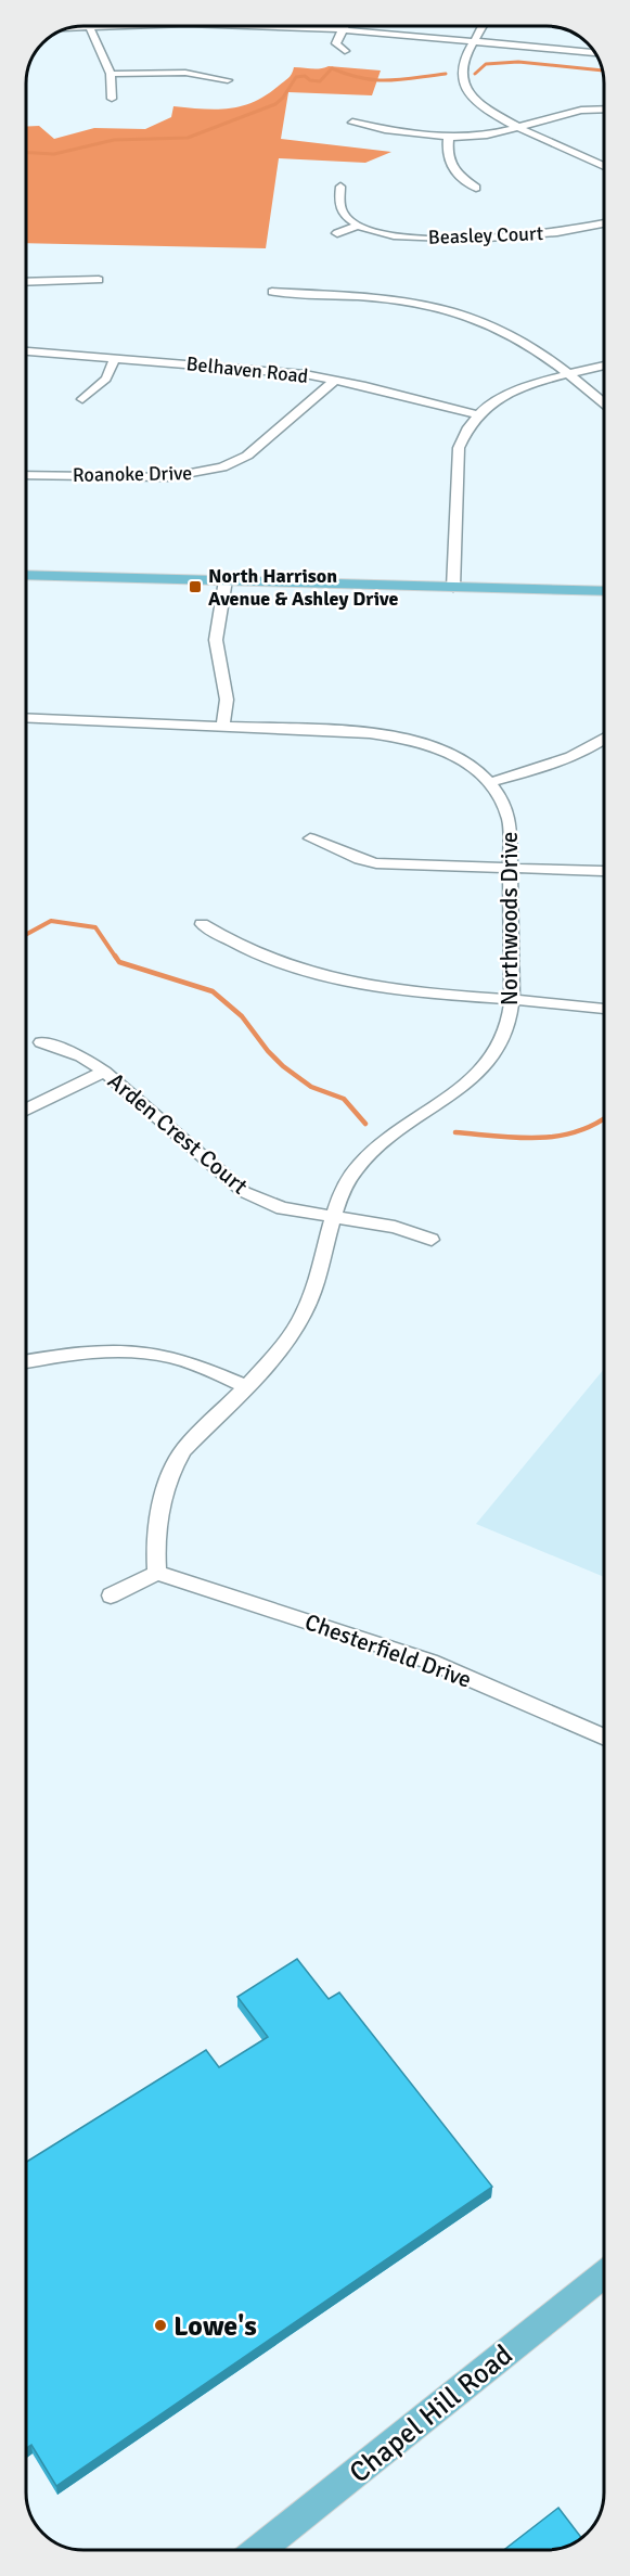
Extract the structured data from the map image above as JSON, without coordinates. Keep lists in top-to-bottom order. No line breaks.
{"streets":{"main road":["Chapel Hill Road"],"street":["Beasley Court","Belhaven Road","Roanoke Drive","Northwoods Drive","Arden Crest Court","Chesterfield Drive"]},"crossings":[["Belhaven Road","Roanoke Drive"],["Northwoods Drive","Arden Crest Court"],["Northwoods Drive","Chesterfield Drive"]],"places":{"transit":["North Harrison Avenue & Ashley Drive"],"other":["Lowe's"]}}
